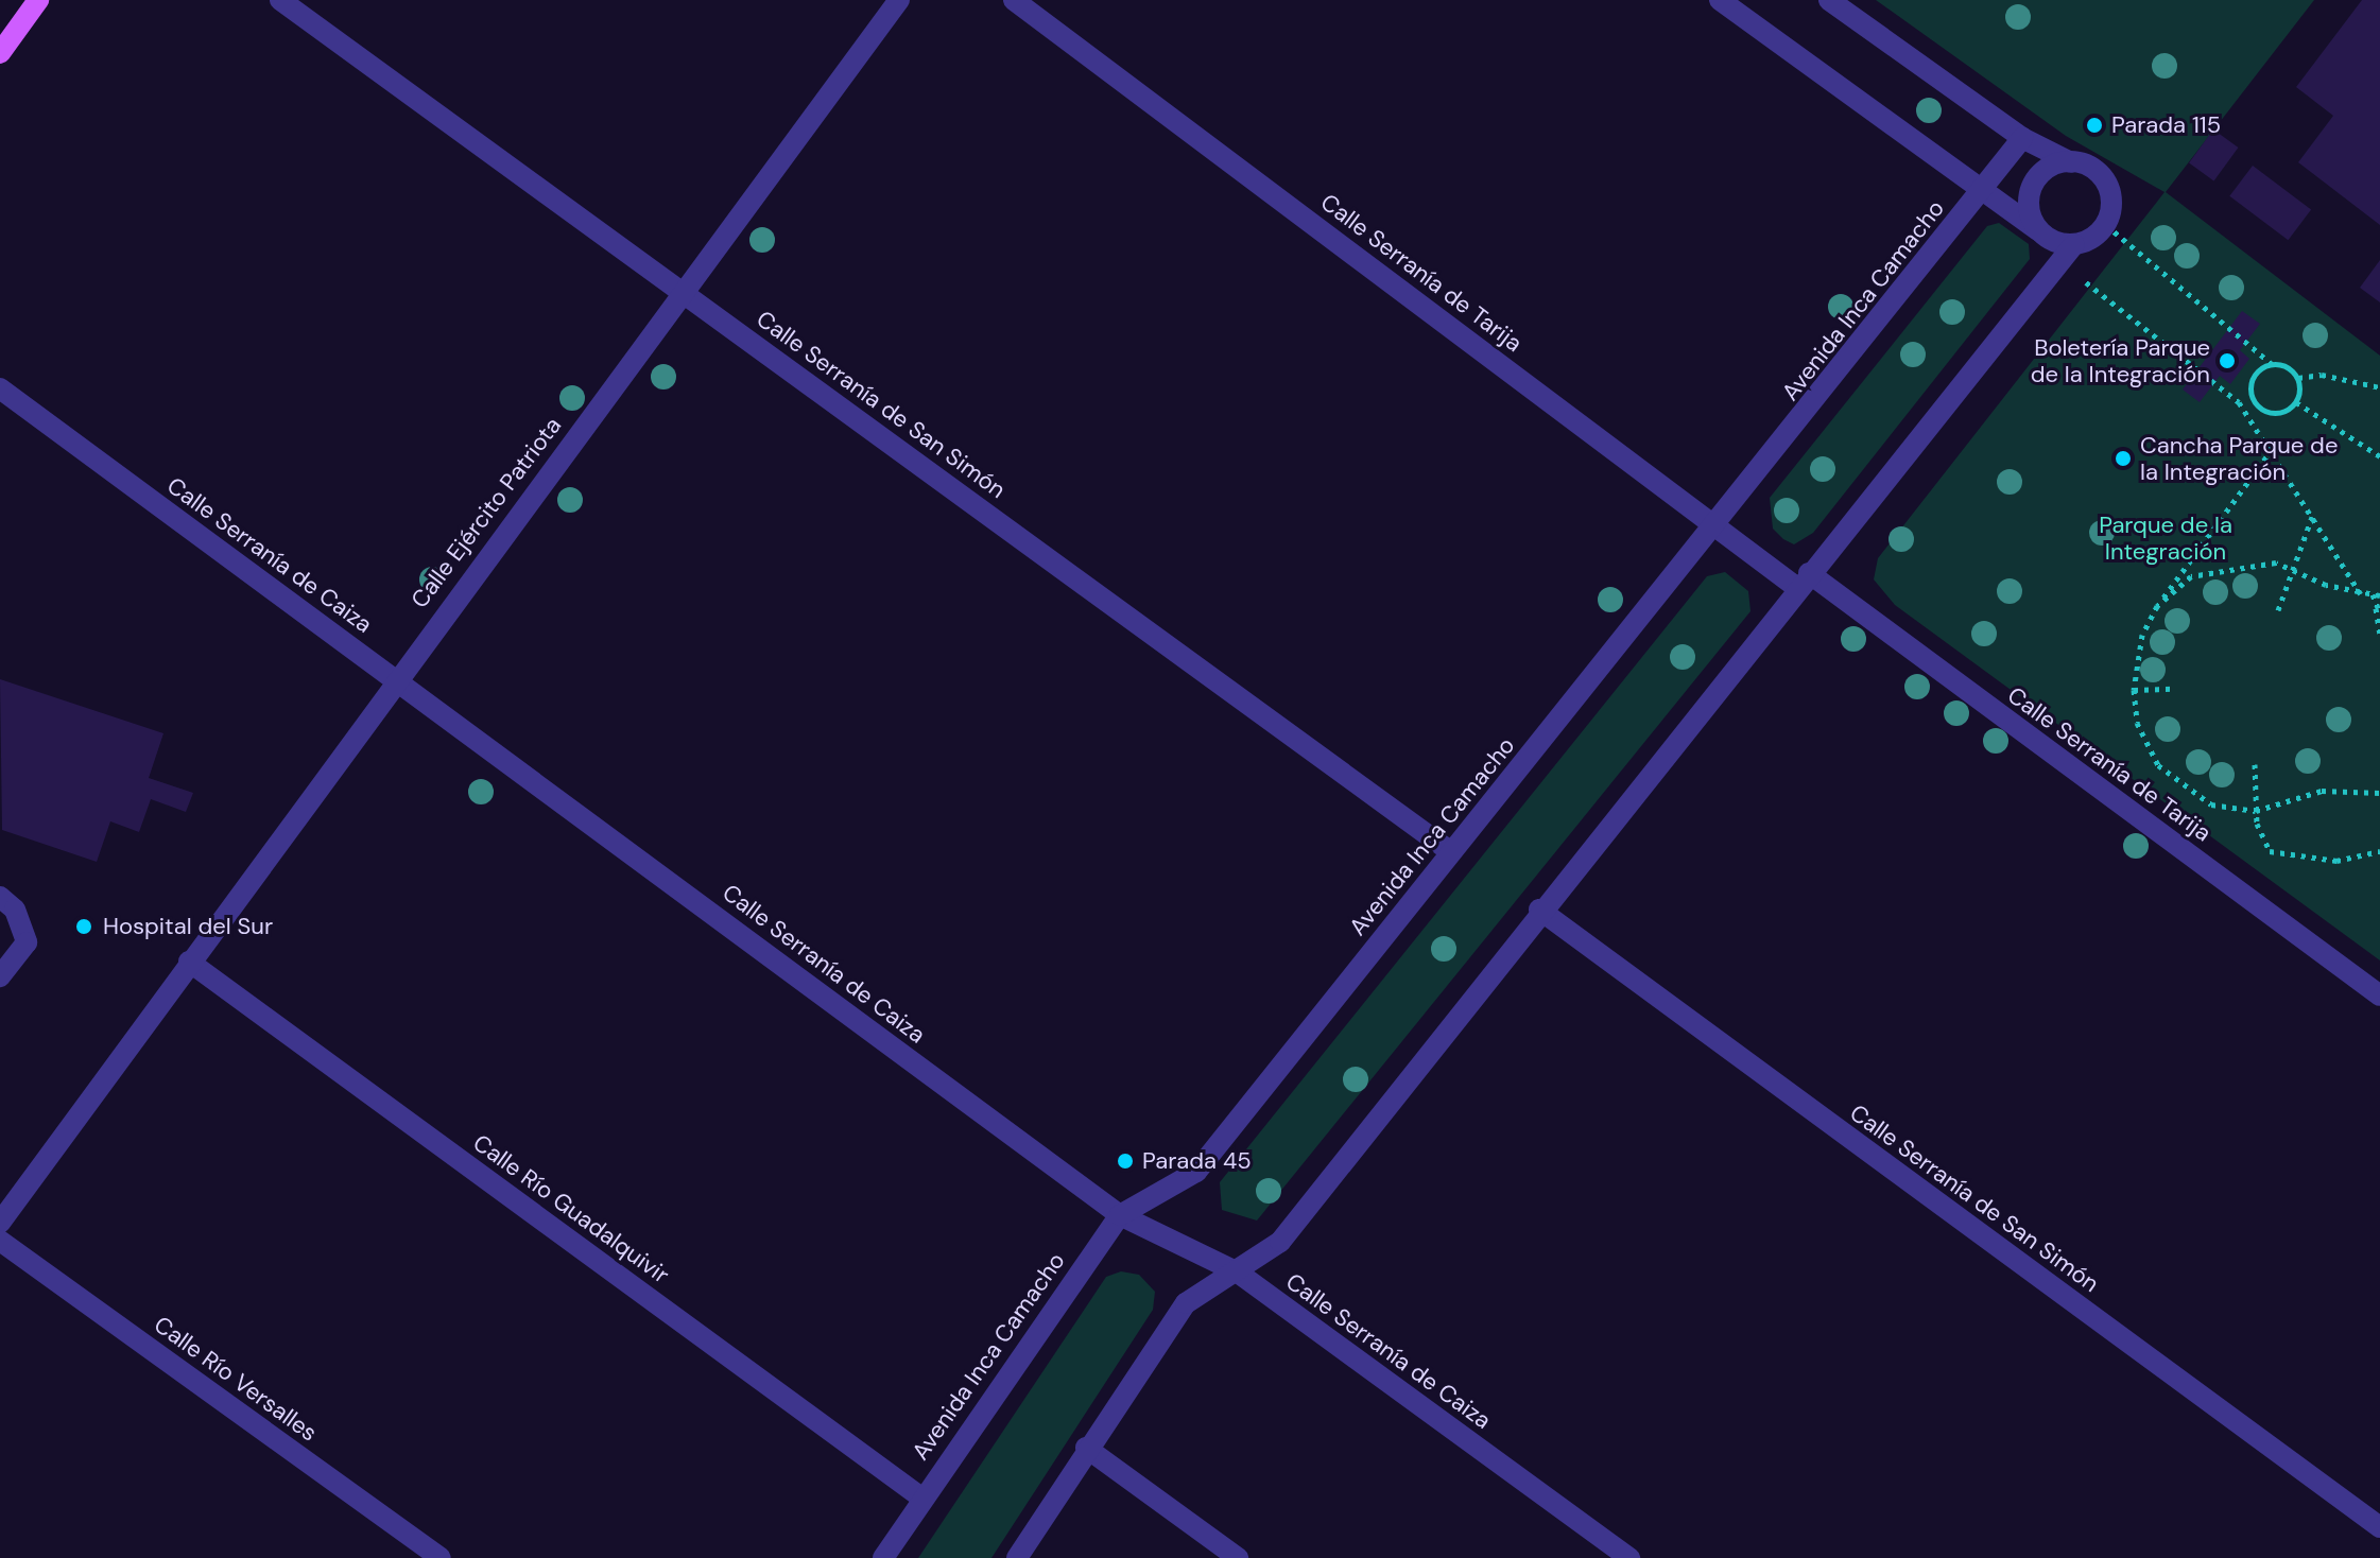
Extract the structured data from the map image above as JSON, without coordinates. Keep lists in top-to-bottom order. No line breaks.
{"streets":{"street":["Calle Serranía de Tarija","Avenida Inca Camacho","Calle Serranía de San Simón","Calle Ejército Patriota","Calle Serranía de Caiza","Calle Río Guadalquivir","Calle Río Versalles"]},"crossings":[["Calle Serranía de Tarija","Avenida Inca Camacho"],["Avenida Inca Camacho","Calle Serranía de San Simón"],["Avenida Inca Camacho","Calle Serranía de Caiza"],["Avenida Inca Camacho","Calle Río Guadalquivir"],["Calle Serranía de San Simón","Calle Ejército Patriota"],["Calle Ejército Patriota","Calle Serranía de Caiza"],["Calle Ejército Patriota","Calle Río Guadalquivir"]],"parks":["Parque de la Integración"],"places":["Parada 115","Boletería Parque de la Integración","Cancha Parque de la Integración","Hospital del Sur","Parada 45"]}
